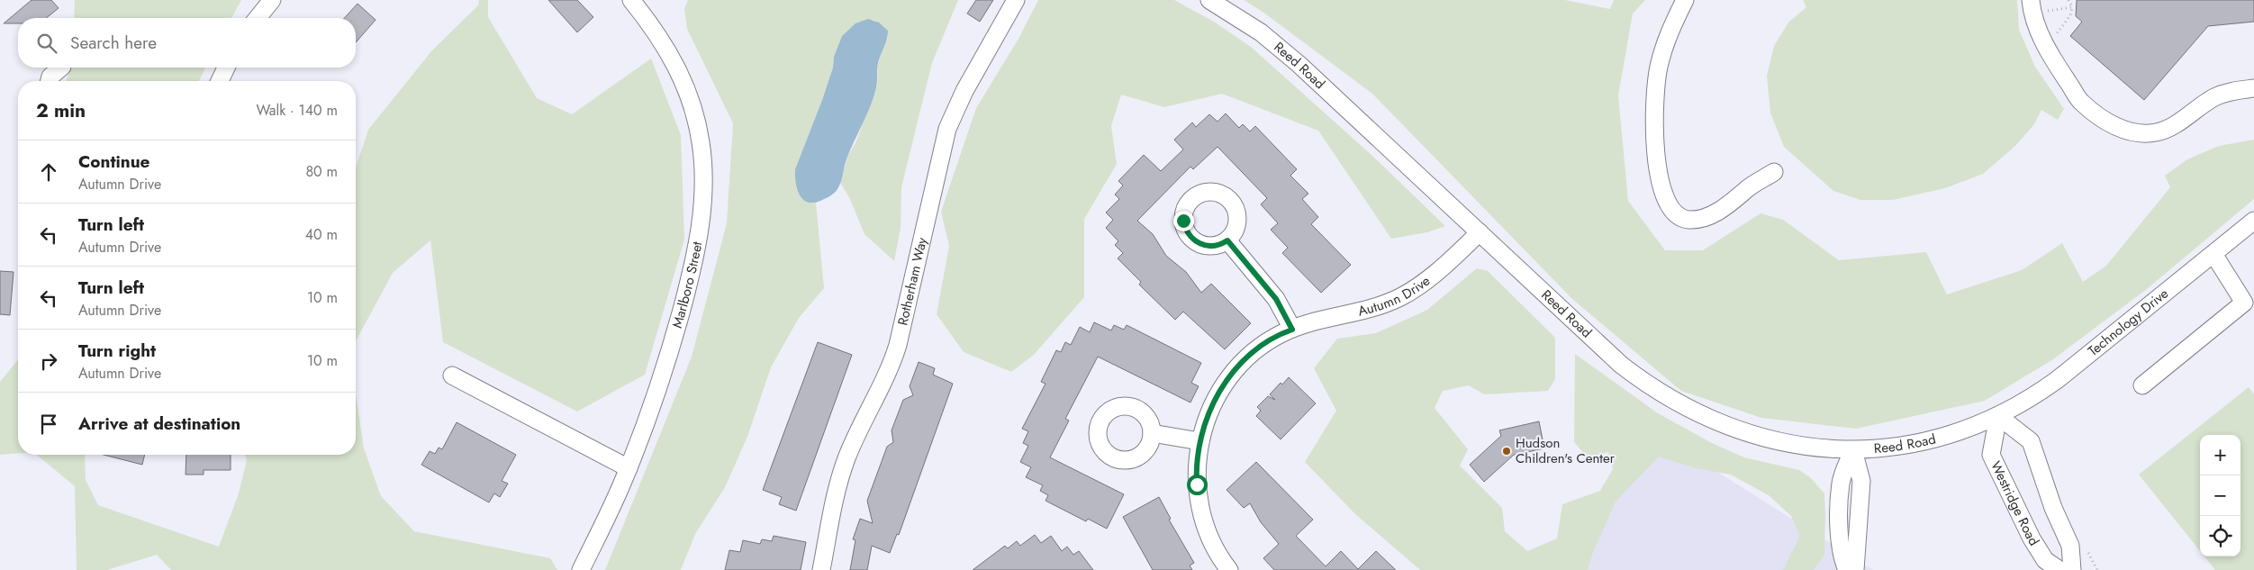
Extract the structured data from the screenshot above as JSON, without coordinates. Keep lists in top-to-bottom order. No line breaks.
{"streets":{"street":["Reed Road","Rotherham Way","Marlboro Street","Autumn Drive","Technology Drive","Westridge Road"]},"crossings":[["Reed Road","Autumn Drive"],["Reed Road","Technology Drive"],["Reed Road","Westridge Road"],["Technology Drive","Westridge Road"]],"places":["Hudson Children's Center"],"page":{"search":"Search here","heading":["2 min","Walk · 140 m"],"list":[["Continue","Autumn Drive","80 m"],["Turn left","Autumn Drive","40 m"],["Turn left","Autumn Drive","10 m"],["Turn right","Autumn Drive","10 m"],"Arrive at destination"],"map_buttons":["+","−"]}}
